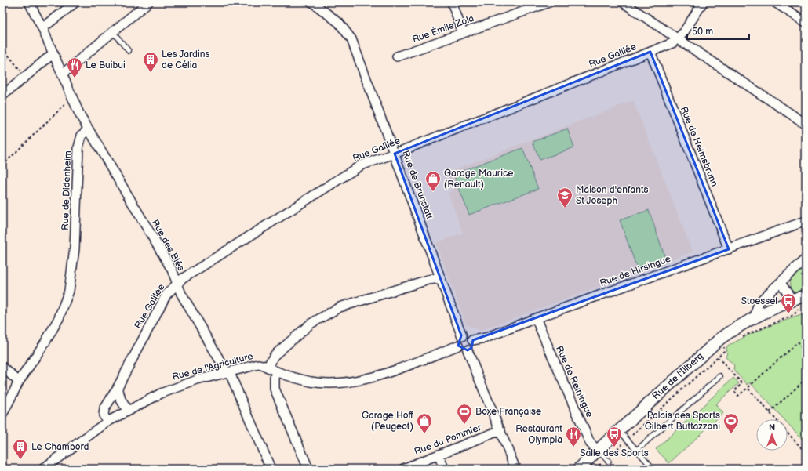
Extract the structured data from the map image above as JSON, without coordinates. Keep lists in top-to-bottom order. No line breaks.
{"streets":{"street":["Rue Émile Zola","Rue Galilée","Rue de Heimsbrunn","Rue de Brunstatt","Rue de Didenheim","Rue des Blés","Rue de Hirsingue","Rue de l'Agriculture","Rue de l'Illberg","Rue de Reiningue","Rue du Pommier"]},"crossings":[["Rue Galilée","Rue de Heimsbrunn"],["Rue Galilée","Rue de Brunstatt"],["Rue Galilée","Rue des Blés"],["Rue Galilée","Rue de l'Agriculture"],["Rue de Heimsbrunn","Rue de Hirsingue"],["Rue de Brunstatt","Rue de Hirsingue"],["Rue de Didenheim","Rue des Blés"],["Rue des Blés","Rue de l'Agriculture"],["Rue de Hirsingue","Rue de Reiningue"],["Rue de l'Illberg","Rue de Reiningue"]],"places":{"building":["Les Jardins de Célia","Le Chambord"],"restaurant":["Le Buibui","Restaurant Olympia"],"shop":["Garage Maurice (Renault)","Garage Hoff (Peugeot)"],"school or university":["Maison d'enfants St Joseph"],"bus stop":["Stoessel","Salle des Sports"],"sports":["Boxe Française","Palais des Sports Gilbert Buttazzoni"]},"scale_bar":"50 m","north":"top"}
